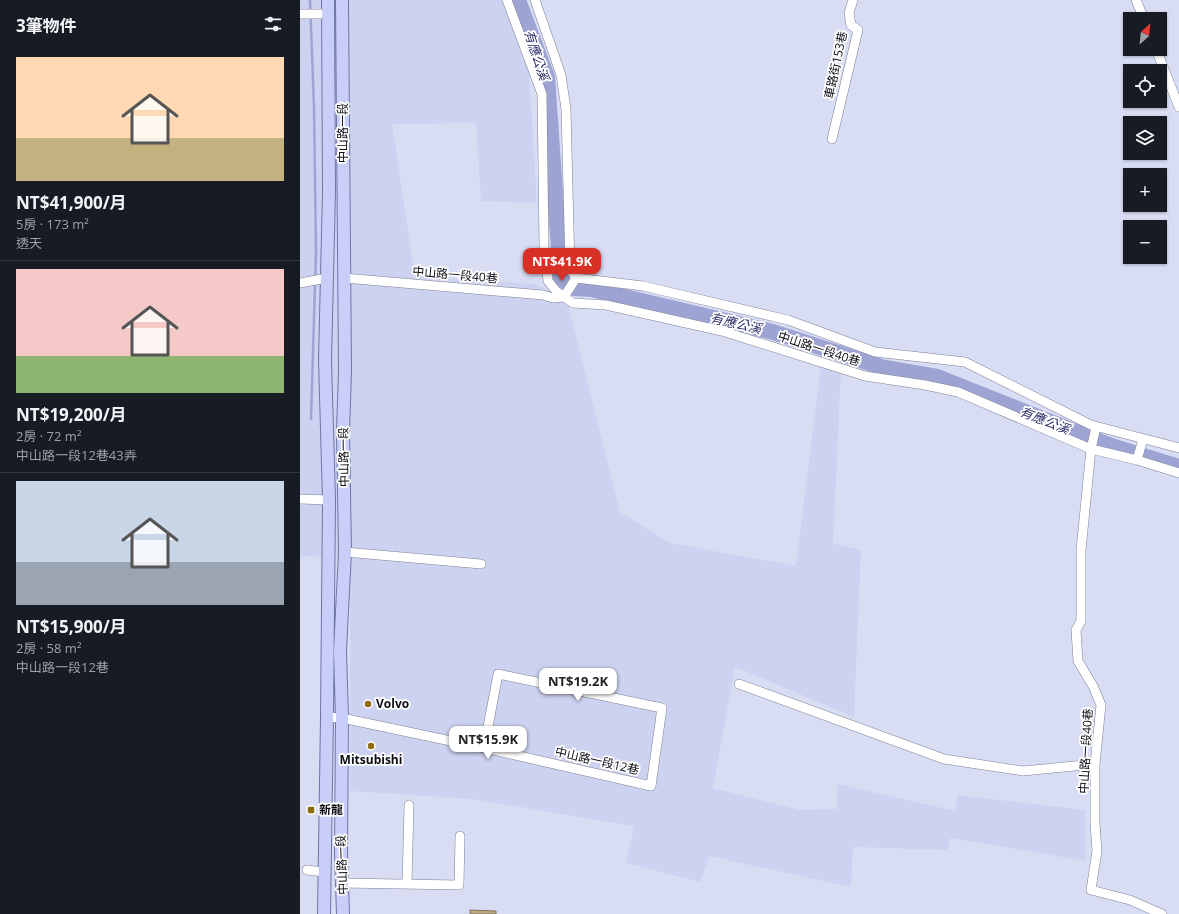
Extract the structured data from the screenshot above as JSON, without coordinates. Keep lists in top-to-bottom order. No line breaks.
{"streets":{"main road":["中山路一段"],"street":["車路街153巷","中山路一段40巷","中山路一段12巷"]},"crossings":[["中山路一段","中山路一段40巷"],["中山路一段","中山路一段12巷"]],"water":["有應公溪"],"places":{"other":["Volvo","Mitsubishi"],"transit":["新龍"]},"north":"top right","page":{"heading":"3筆物件","map_buttons":["+","−"],"list":[{"name":"NT$41,900/月","note":"5房 · 173 m² · 透天"},{"name":"NT$19,200/月","note":"2房 · 72 m² · 中山路一段12巷43弄"},{"name":"NT$15,900/月","note":"2房 · 58 m² · 中山路一段12巷"}],"price":["NT$41.9K","NT$19.2K","NT$15.9K"]}}
